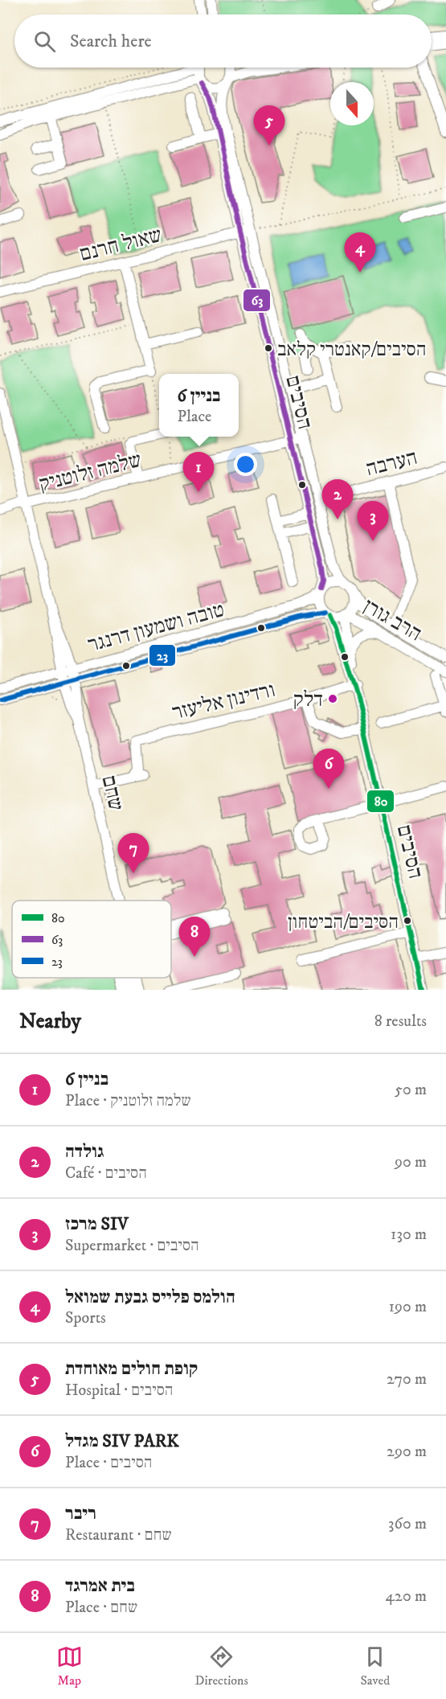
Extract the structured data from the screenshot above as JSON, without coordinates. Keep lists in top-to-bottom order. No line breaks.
{"streets":{"street":["שאול חרנם","הסיבים","הערבה","שלמה זלוטניק","הרב גורן","טובה ושמעון דרנגר","ורדינון אליעזר","שחם"]},"crossings":[["שאול חרנם","הסיבים"],["הסיבים","הערבה"],["הסיבים","שלמה זלוטניק"],["הסיבים","הרב גורן"],["הסיבים","טובה ושמעון דרנגר"],["הסיבים","ורדינון אליעזר"],["שלמה זלוטניק","שחם"],["הרב גורן","טובה ושמעון דרנגר"],["טובה ושמעון דרנגר","שחם"],["ורדינון אליעזר","שחם"]],"places":["הסיבים/קאנטרי קלאב","דלק","הסיבים/הביטחון"],"lines":["transit line 63","transit line 23","transit line 80"],"legend":["80","63","23"],"north":"bottom","page":{"search":"Search here","pins":["5","4","1","2","3","6","7","8"],"popup":["בניין 6","Place"],"heading":["Nearby","8 results"],"list":[{"mark":"1","name":"בניין 6","note":"Place · שלמה זלוטניק","value":"50 m"},{"mark":"2","name":"גולדה","note":"Café · הסיבים","value":"90 m"},{"mark":"3","name":"מרכז SIV","note":"Supermarket · הסיבים","value":"130 m"},{"mark":"4","name":"הולמס פלייס גבעת שמואל","note":"Sports","value":"190 m"},{"mark":"5","name":"קופת חולים מאוחדת","note":"Hospital · הסיבים","value":"270 m"},{"mark":"6","name":"מגדל SIV PARK","note":"Place · הסיבים","value":"290 m"},{"mark":"7","name":"ריבר","note":"Restaurant · שחם","value":"360 m"},{"mark":"8","name":"בית אמרגד","note":"Place · שחם","value":"420 m"}],"nav":["Map","Directions","Saved"]}}
